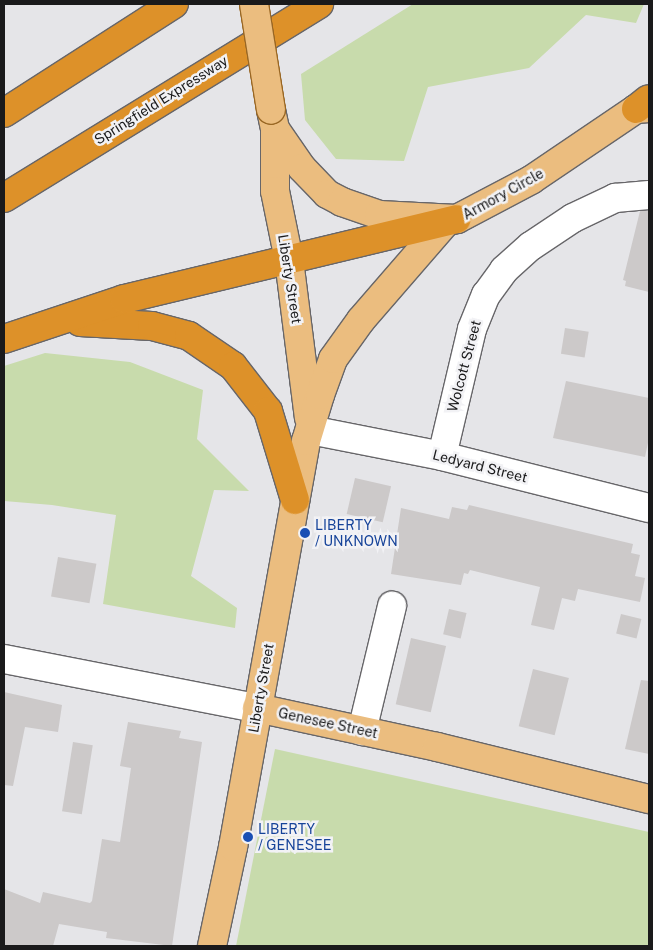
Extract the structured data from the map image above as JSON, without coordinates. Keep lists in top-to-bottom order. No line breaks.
{"streets":{"highway":["Springfield Expressway"],"main road":["Armory Circle","Liberty Street","Genesee Street"],"street":["Wolcott Street","Ledyard Street"]},"crossings":[["Armory Circle","Liberty Street"],["Liberty Street","Ledyard Street"],["Liberty Street","Genesee Street"],["Wolcott Street","Ledyard Street"]],"places":["LIBERTY / UNKNOWN","LIBERTY / GENESEE"]}
